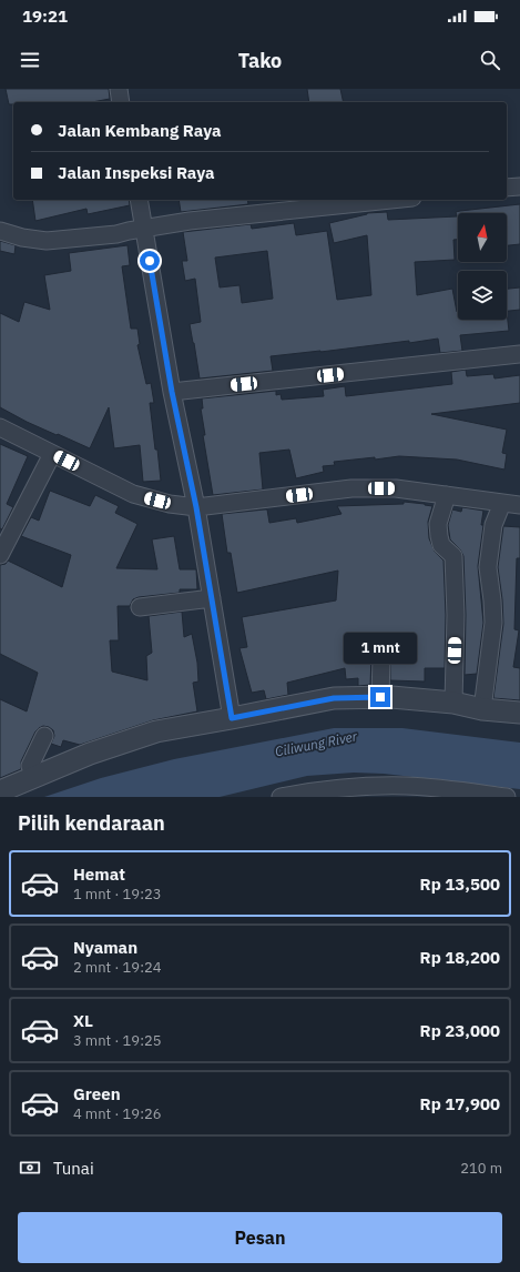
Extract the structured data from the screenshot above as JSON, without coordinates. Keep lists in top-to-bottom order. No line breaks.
{"water":["Ciliwung River"],"north":"top","page":{"status":"19:21","header":"Tako","banner":["Jalan Kembang Raya","Jalan Inspeksi Raya"],"bubble":"1 mnt","heading":"Pilih kendaraan","list":[{"name":"Hemat","note":"1 mnt · 19:23","value":"Rp 13,500"},{"name":"Nyaman","note":"2 mnt · 19:24","value":"Rp 18,200"},{"name":"XL","note":"3 mnt · 19:25","value":"Rp 23,000"},{"name":"Green","note":"4 mnt · 19:26","value":"Rp 17,900"}],"pay":["Tunai","210 m"],"buttons":"Pesan"}}
